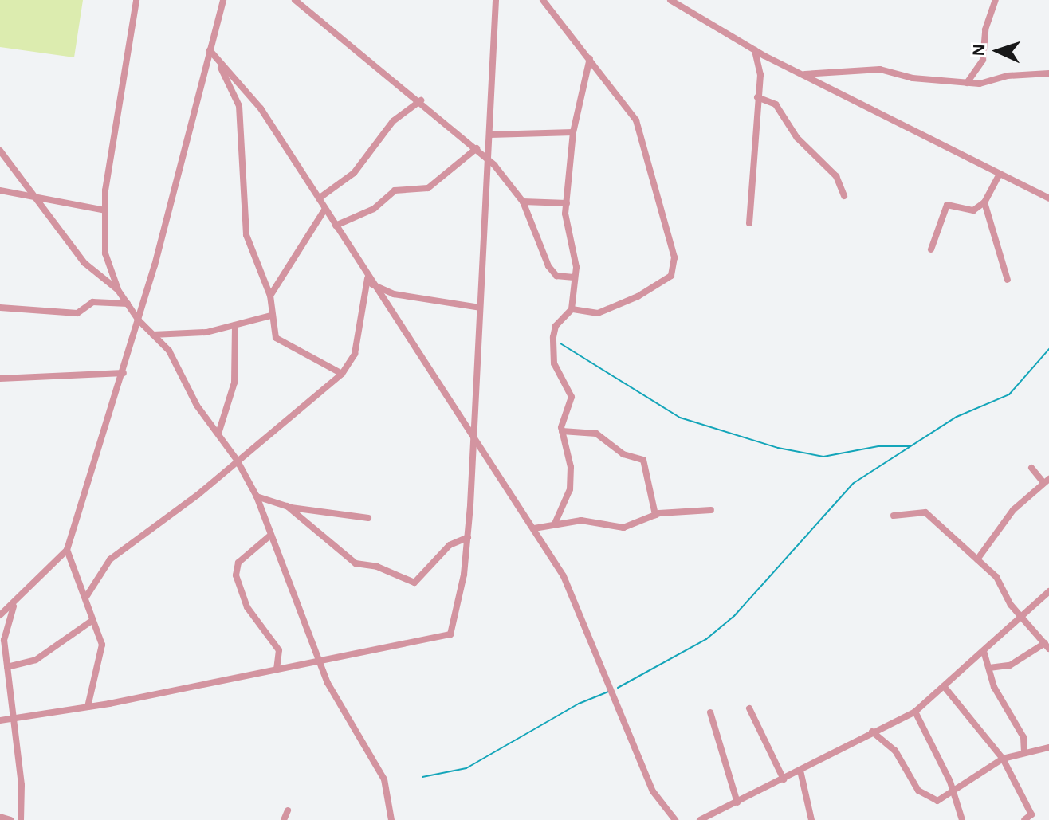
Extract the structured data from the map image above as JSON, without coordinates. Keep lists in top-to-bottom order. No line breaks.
{"north":"left"}
